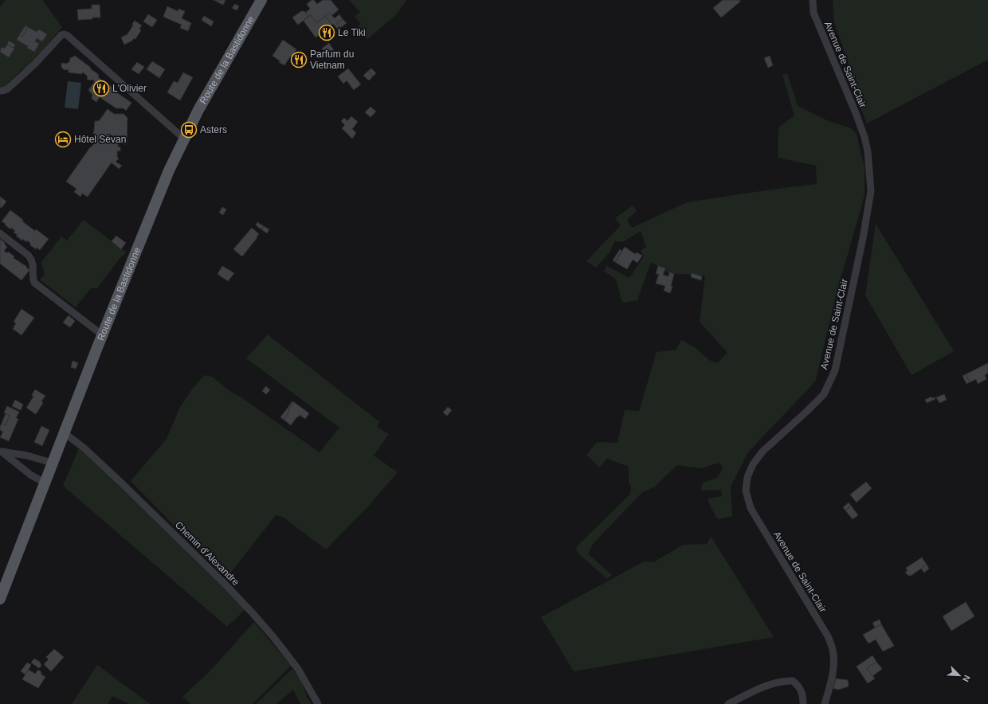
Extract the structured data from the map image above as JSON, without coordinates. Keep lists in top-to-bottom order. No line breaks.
{"streets":{"main road":["Route de la Bastidonne"],"street":["Avenue de Saint-Clair","Chemin d'Alexandre"]},"crossings":[["Route de la Bastidonne","Chemin d'Alexandre"]],"places":{"restaurant":["Le Tiki","Parfum du Vietnam","L'Olivier"],"bus stop":["Asters"],"hotel":["Hôtel Sévan"]},"north":"bottom right"}
